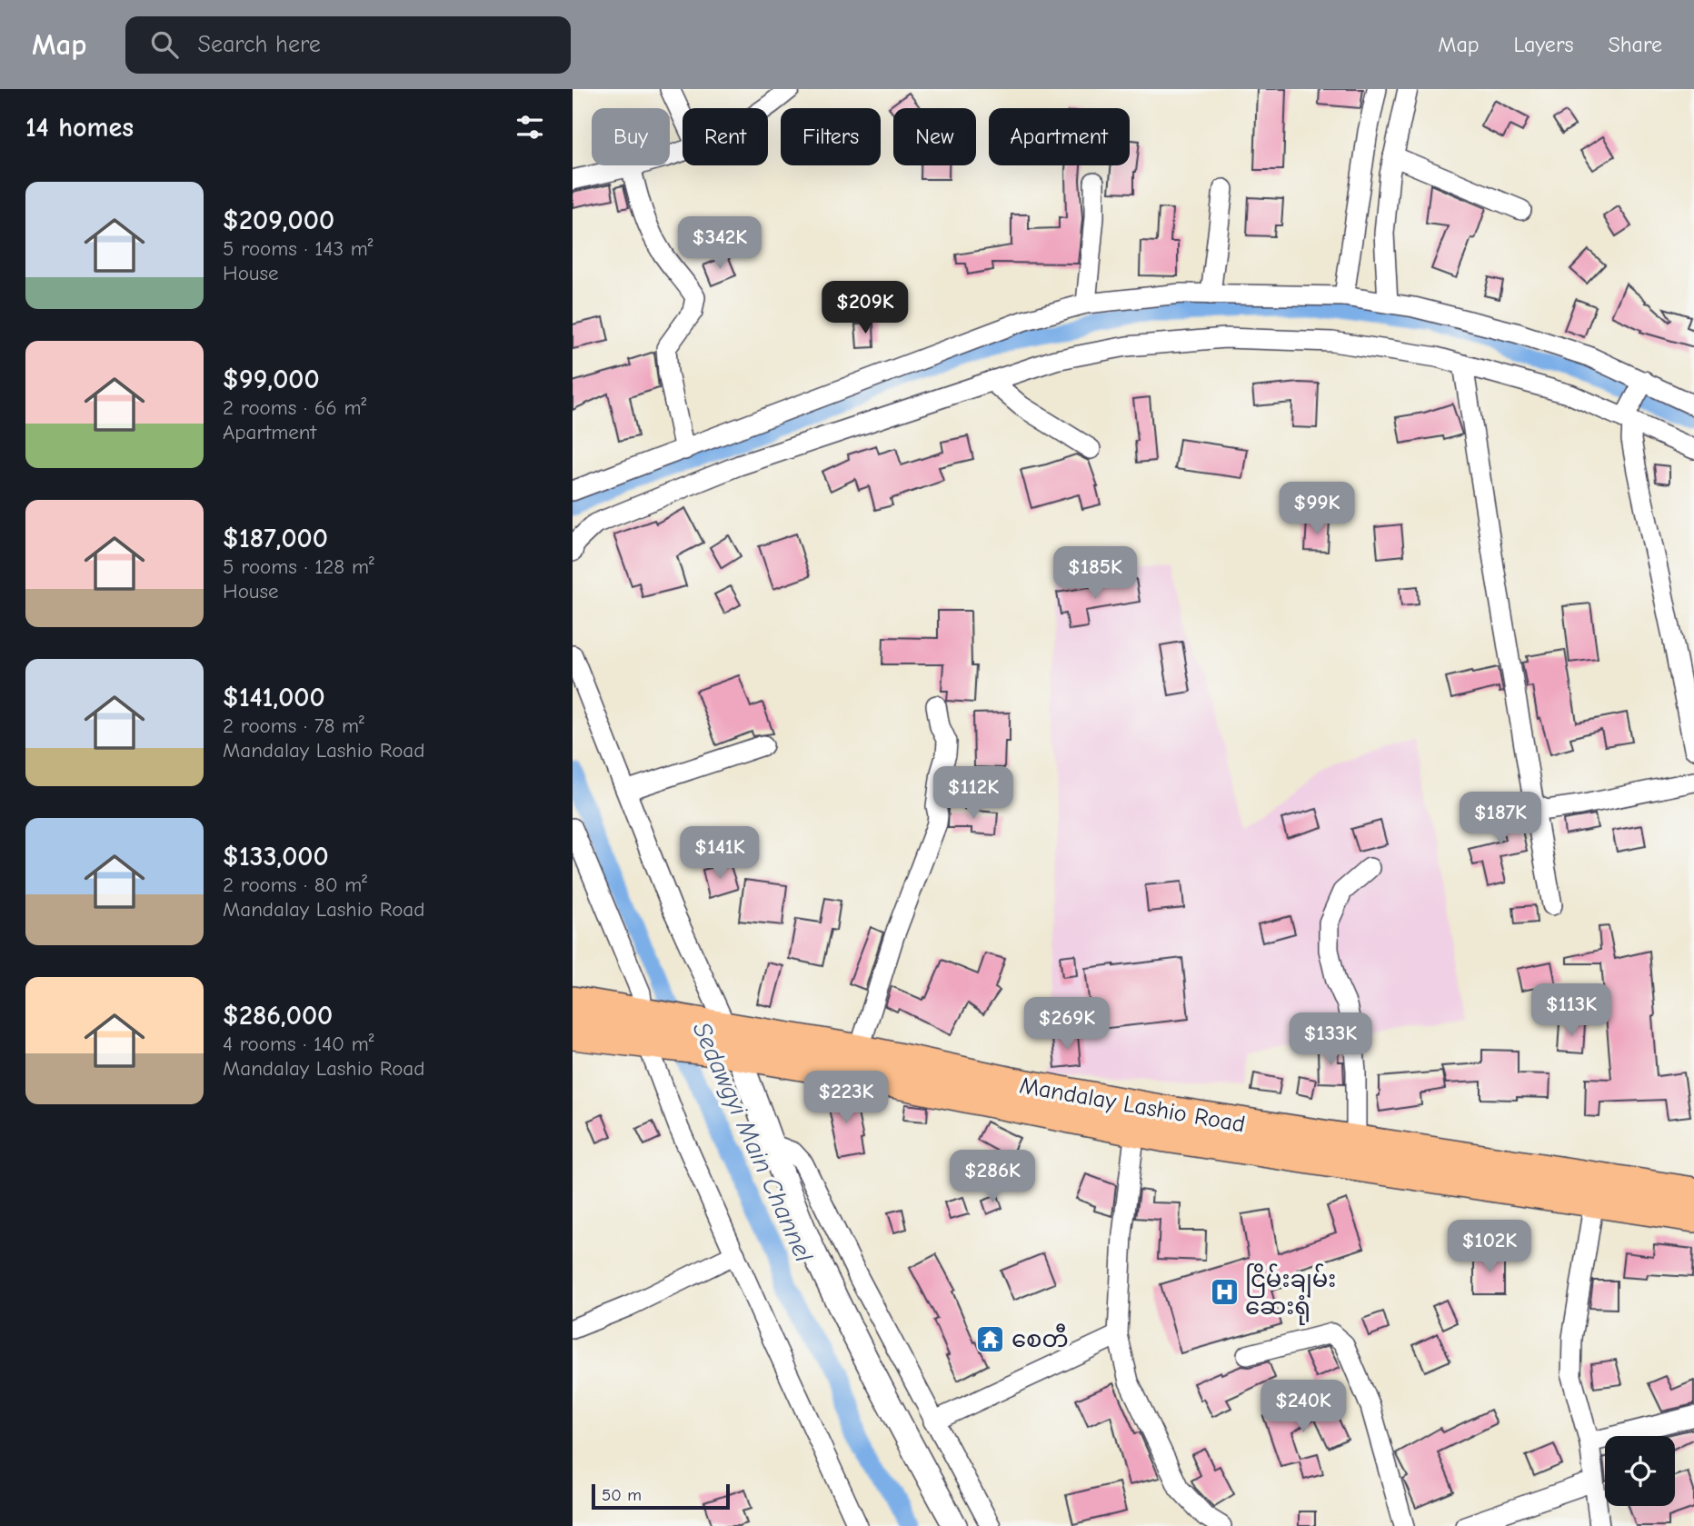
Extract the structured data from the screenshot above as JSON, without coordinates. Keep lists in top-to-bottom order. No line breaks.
{"streets":{"highway":["Mandalay Lashio Road"]},"water":["Sedawgyi Main Channel"],"places":{"hospital":["ငြိမ်းချမ်း ဆေးရုံ"],"temple":["စေတီ"]},"scale_bar":"50 m","page":{"header":"Map","search":"Search here","nav":["Map","Layers","Share"],"heading":"14 homes","chip":["Buy","Rent","Filters","New","Apartment"],"list":[{"name":"$209,000","note":"5 rooms · 143 m² · House"},{"name":"$99,000","note":"2 rooms · 66 m² · Apartment"},{"name":"$187,000","note":"5 rooms · 128 m² · House"},{"name":"$141,000","note":"2 rooms · 78 m² · Mandalay Lashio Road"},{"name":"$133,000","note":"2 rooms · 80 m² · Mandalay Lashio Road"},{"name":"$286,000","note":"4 rooms · 140 m² · Mandalay Lashio Road"}],"price":["$342K","$209K","$99K","$185K","$112K","$187K","$141K","$113K","$269K","$133K","$223K","$286K","$102K","$240K"],"scale":"50 m"}}
